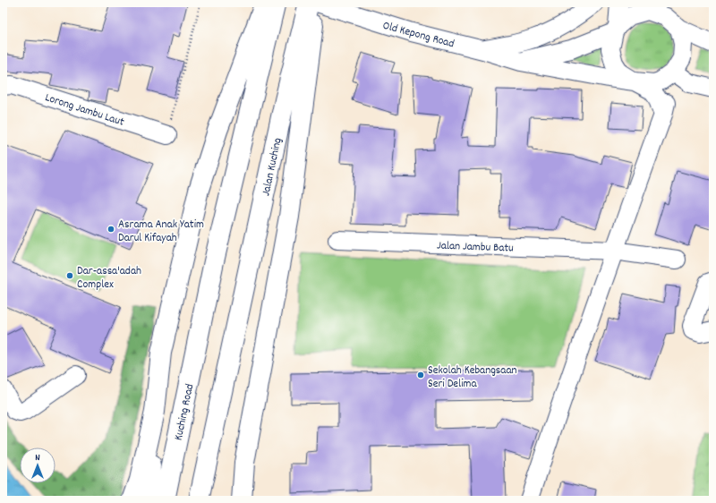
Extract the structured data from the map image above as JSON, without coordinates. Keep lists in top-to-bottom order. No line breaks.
{"streets":{"highway":["Jalan Kuching","Kuching Road"],"street":["Old Kepong Road","Lorong Jambu Laut","Jalan Jambu Batu"]},"places":["Asrama Anak Yatim Darul Kifayah","Dar-assa'adah Complex","Sekolah Kebangsaan Seri Delima"],"north":"top"}
